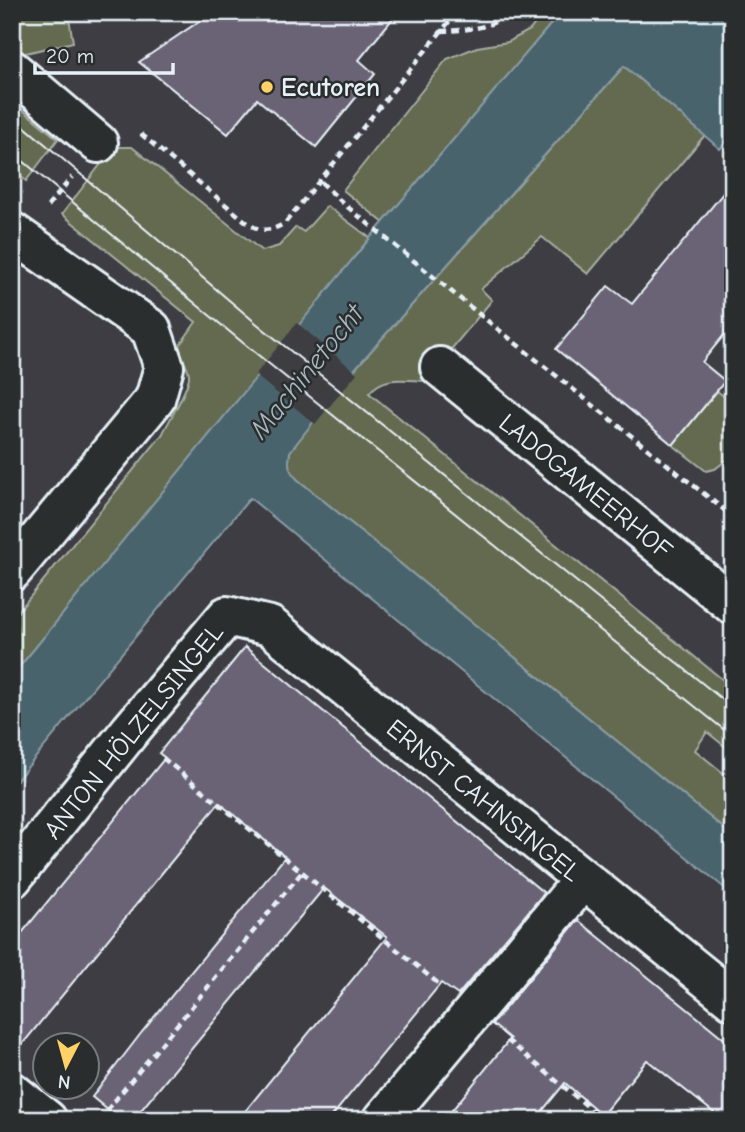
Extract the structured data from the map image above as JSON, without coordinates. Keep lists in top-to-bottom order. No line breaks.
{"streets":{"street":["LADOGAMEERHOF","ANTON HÖLZELSINGEL","ERNST CAHNSINGEL"]},"crossings":[["ANTON HÖLZELSINGEL","ERNST CAHNSINGEL"]],"water":["Machinetocht"],"places":["Ecutoren"],"scale_bar":"20 m","north":"bottom"}
